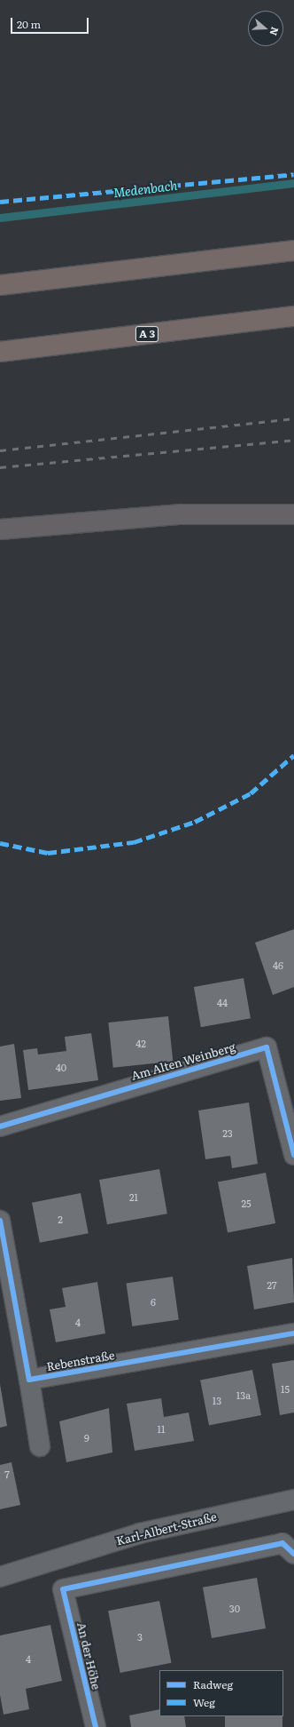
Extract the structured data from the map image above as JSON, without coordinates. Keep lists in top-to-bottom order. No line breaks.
{"streets":{"highway":["A 3"],"street":["Am Alten Weinberg","Rebenstraße","Karl-Albert-Straße","An der Höhe"]},"water":["Medenbach"],"house_numbers":["46","44","42","40","23","21","25","2","27","6","4","15","13a","13","11","9","7","30","3","4"],"legend":["Radweg","Weg"],"scale_bar":"20 m","north":"right"}
